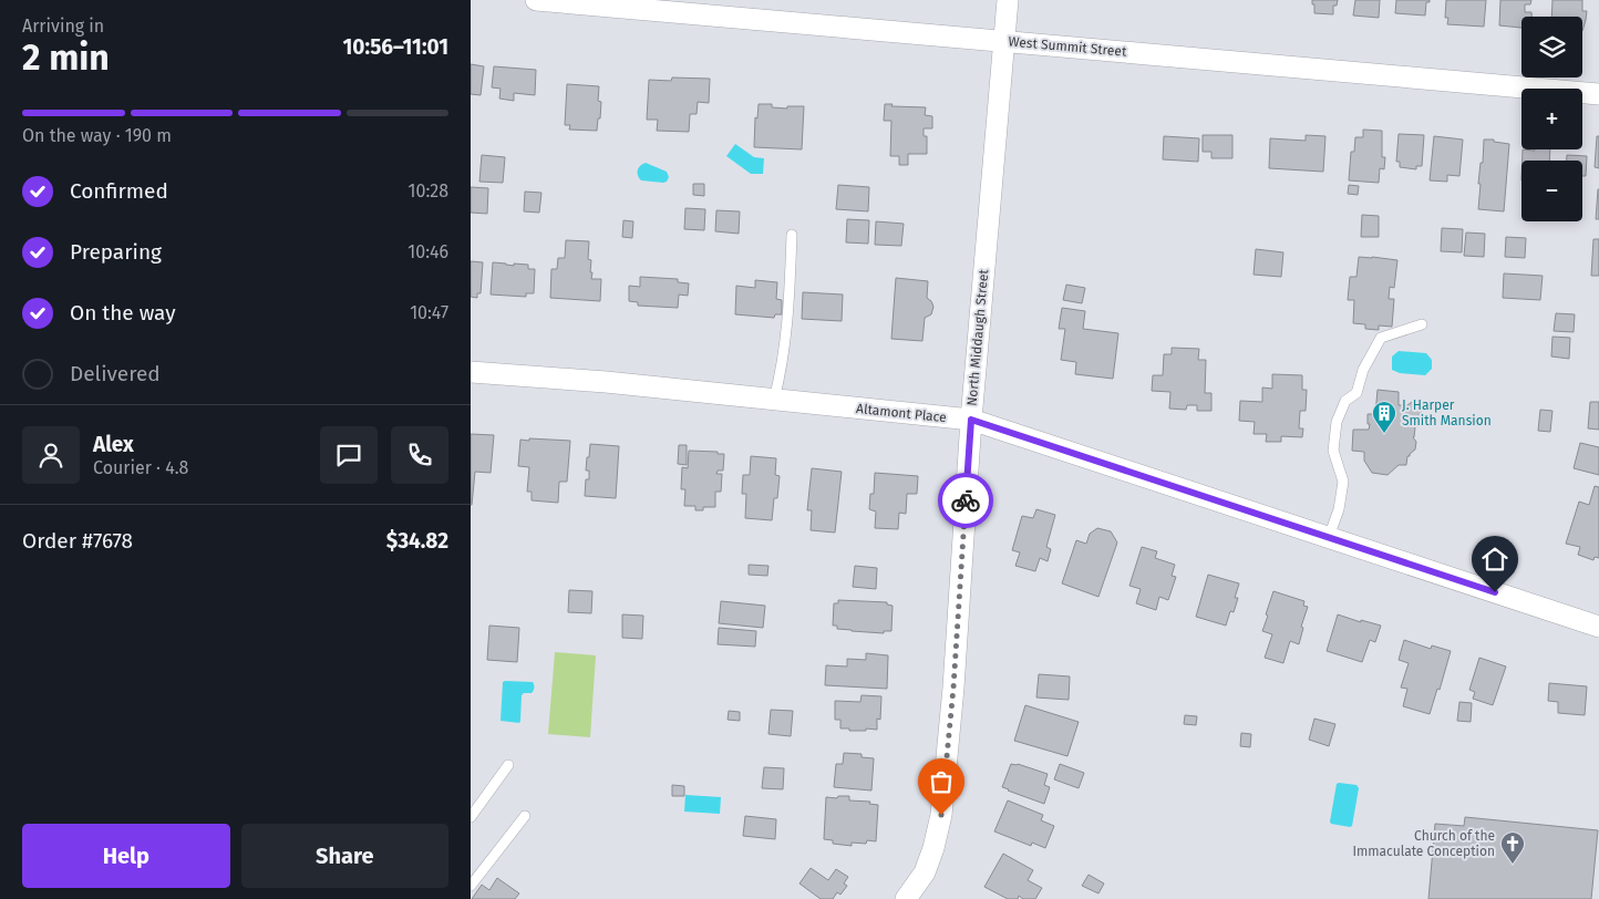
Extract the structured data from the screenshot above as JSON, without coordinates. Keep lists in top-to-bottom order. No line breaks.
{"streets":{"street":["West Summit Street","North Middaugh Street","Altamont Place"]},"crossings":[["West Summit Street","North Middaugh Street"],["North Middaugh Street","Altamont Place"]],"places":{"building":["J. Harper Smith Mansion"],"church":["Church of the Immaculate Conception"]},"page":{"heading":["2 min","Arriving in","10:56–11:01"],"panel":["Alex","Courier · 4.8","Order #7678","$34.82"],"map_buttons":["+","−"],"bar":"On the way · 190 m","list":[["Confirmed","10:28"],["Preparing","10:46"],["On the way","10:47"],"Delivered"],"buttons":["Help","Share"]}}
